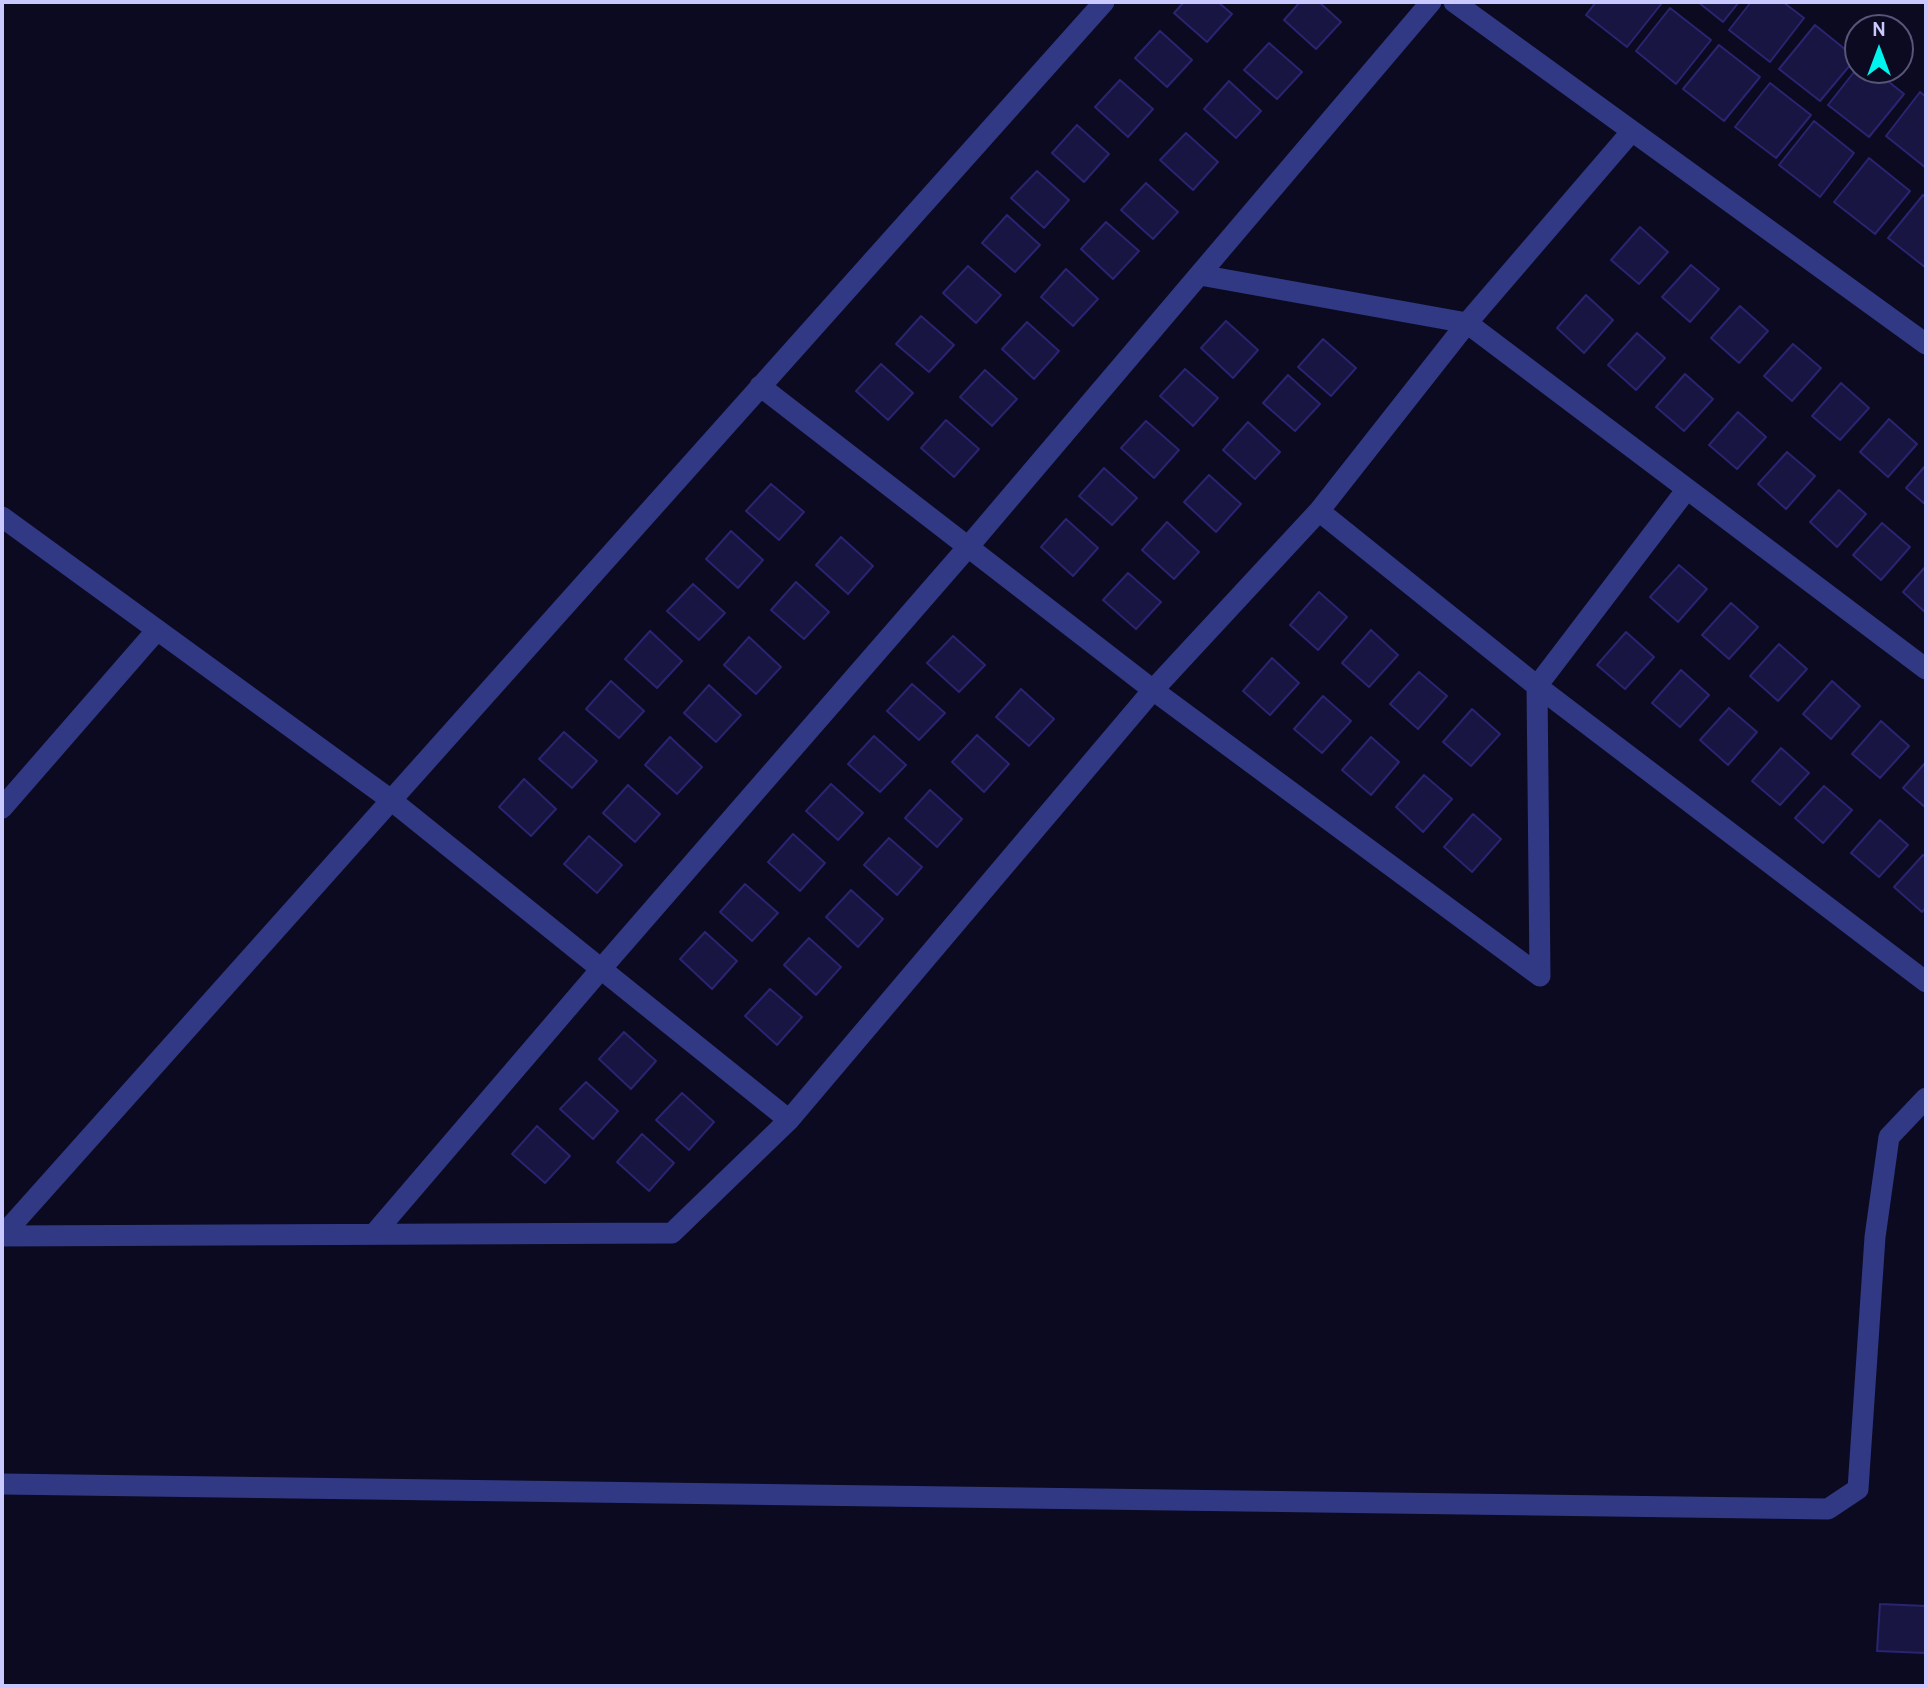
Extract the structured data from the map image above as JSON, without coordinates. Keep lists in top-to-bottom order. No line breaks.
{"north":"top"}
